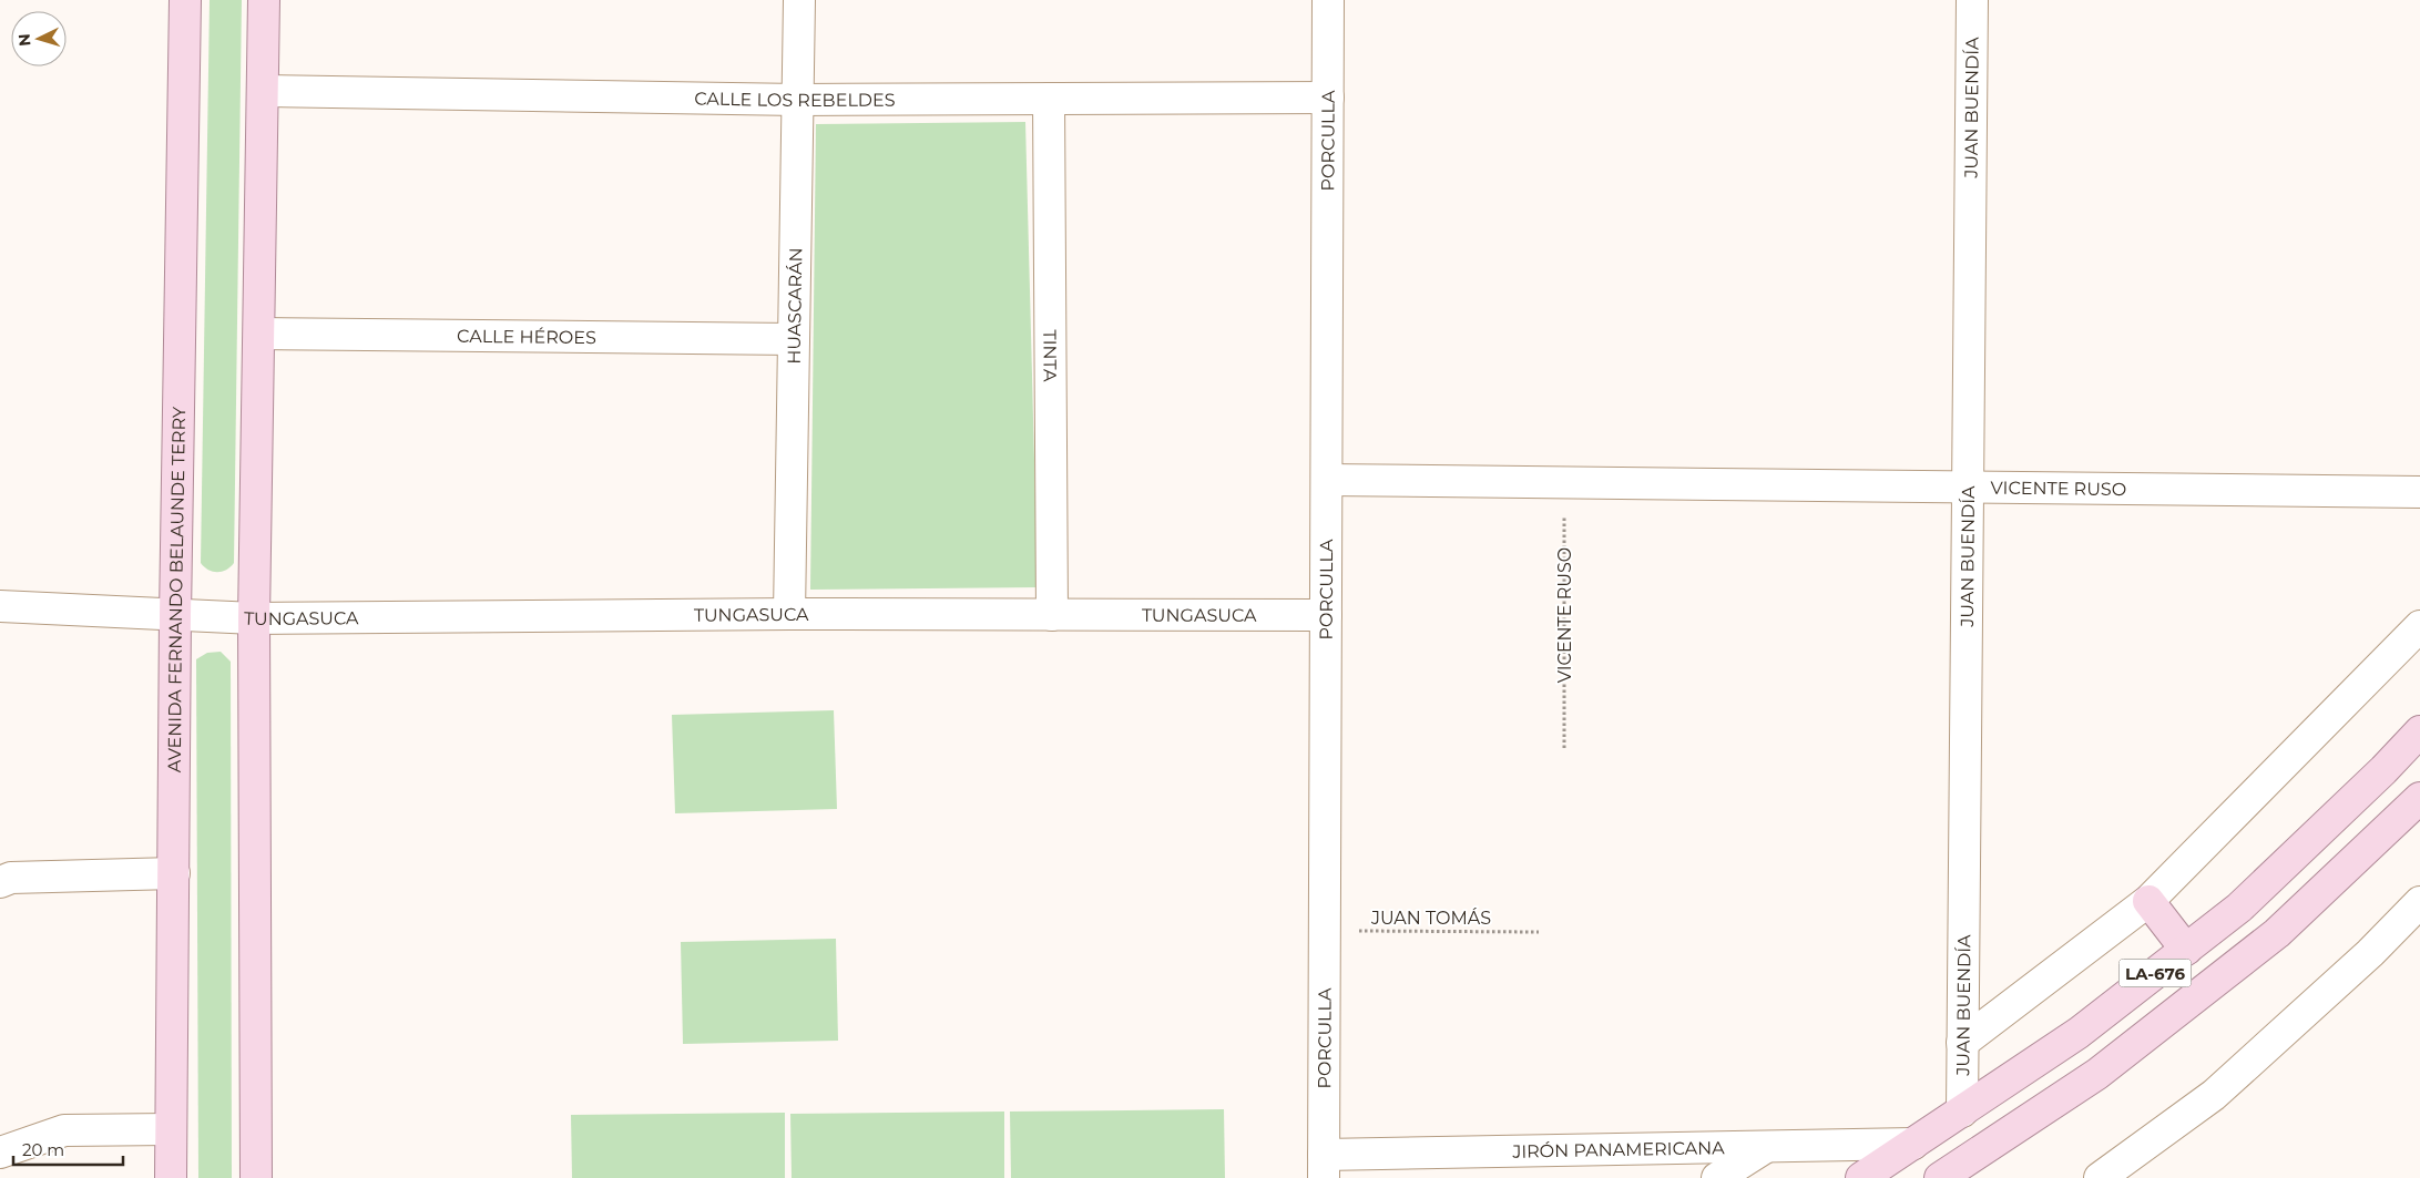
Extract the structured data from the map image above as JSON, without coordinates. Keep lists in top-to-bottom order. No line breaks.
{"streets":{"main road":["AVENIDA FERNANDO BELAUNDE TERRY","LA-676"],"street":["CALLE LOS REBELDES","JUAN BUENDÍA","PORCULLA","HUASCARÁN","CALLE HÉROES","TINTA","VICENTE RUSO","TUNGASUCA","JIRÓN PANAMERICANA"],"path":["JUAN TOMÁS"]},"crossings":[["CALLE LOS REBELDES","PORCULLA"],["CALLE LOS REBELDES","HUASCARÁN"],["CALLE LOS REBELDES","TINTA"],["JUAN BUENDÍA","VICENTE RUSO"],["JUAN BUENDÍA","LA-676"],["PORCULLA","VICENTE RUSO"],["PORCULLA","TUNGASUCA"],["PORCULLA","JUAN TOMÁS"],["PORCULLA","JIRÓN PANAMERICANA"],["HUASCARÁN","CALLE HÉROES"],["HUASCARÁN","TUNGASUCA"],["TINTA","TUNGASUCA"],["AVENIDA FERNANDO BELAUNDE TERRY","TUNGASUCA"],["LA-676","JIRÓN PANAMERICANA"]],"scale_bar":"20 m","north":"left"}
